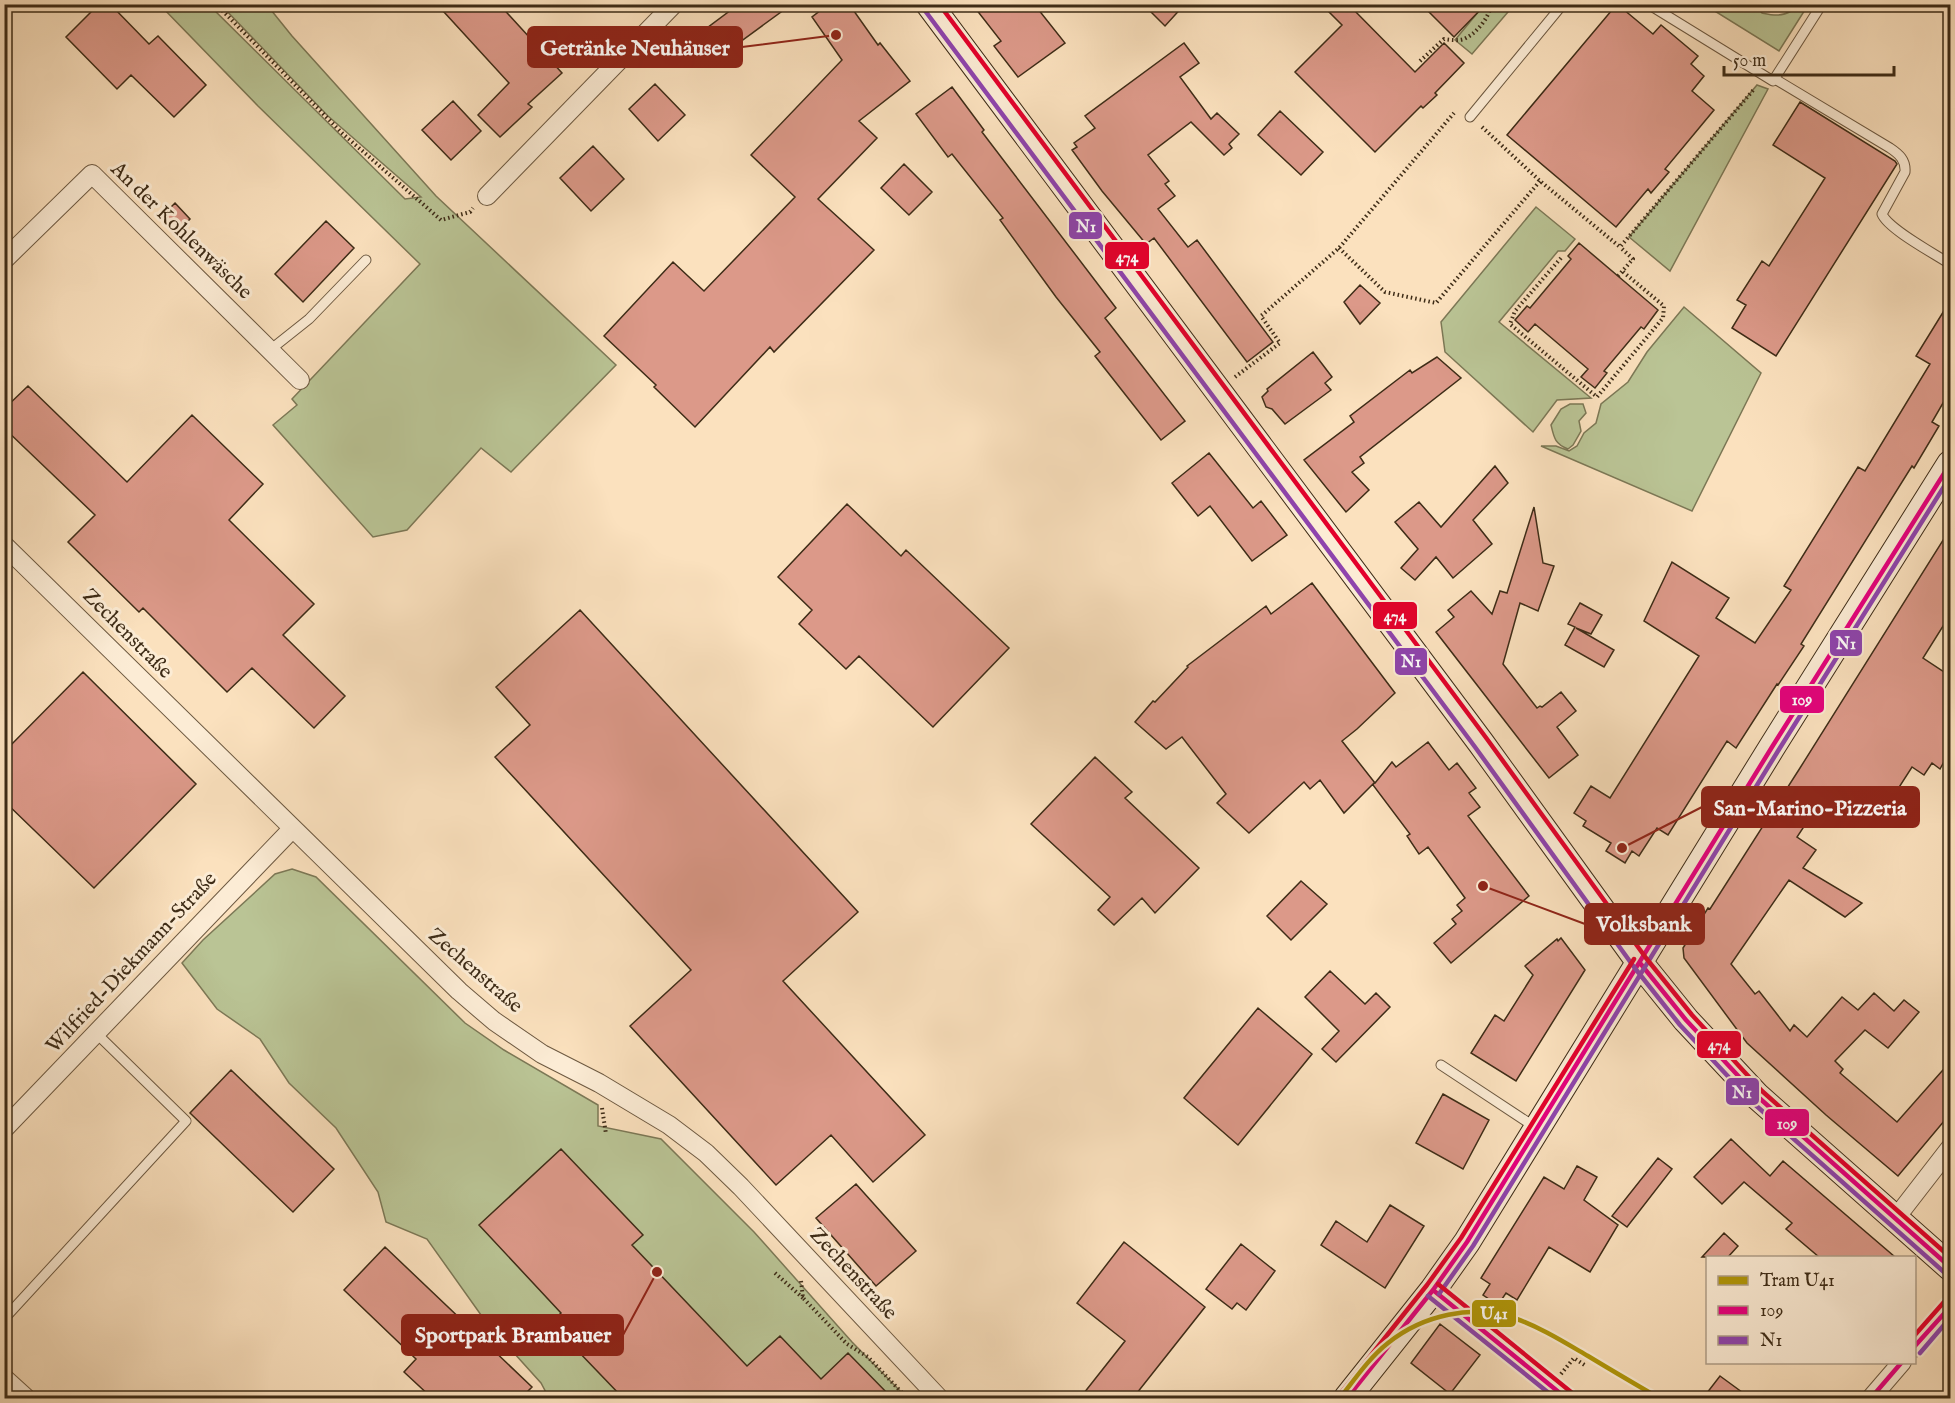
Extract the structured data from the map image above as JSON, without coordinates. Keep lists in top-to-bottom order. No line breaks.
{"streets":{"street":["An der Kohlenwäsche","Zechenstraße","Wilfried-Diekmann-Straße"]},"crossings":[["Zechenstraße","Wilfried-Diekmann-Straße"]],"places":["Getränke Neuhäuser","San-Marino-Pizzeria","Volksbank","Sportpark Brambauer"],"lines":["transit line 474","transit line N1","transit line 109","tram line U41"],"legend":["Tram U41","109","N1"],"scale_bar":"50 m"}
